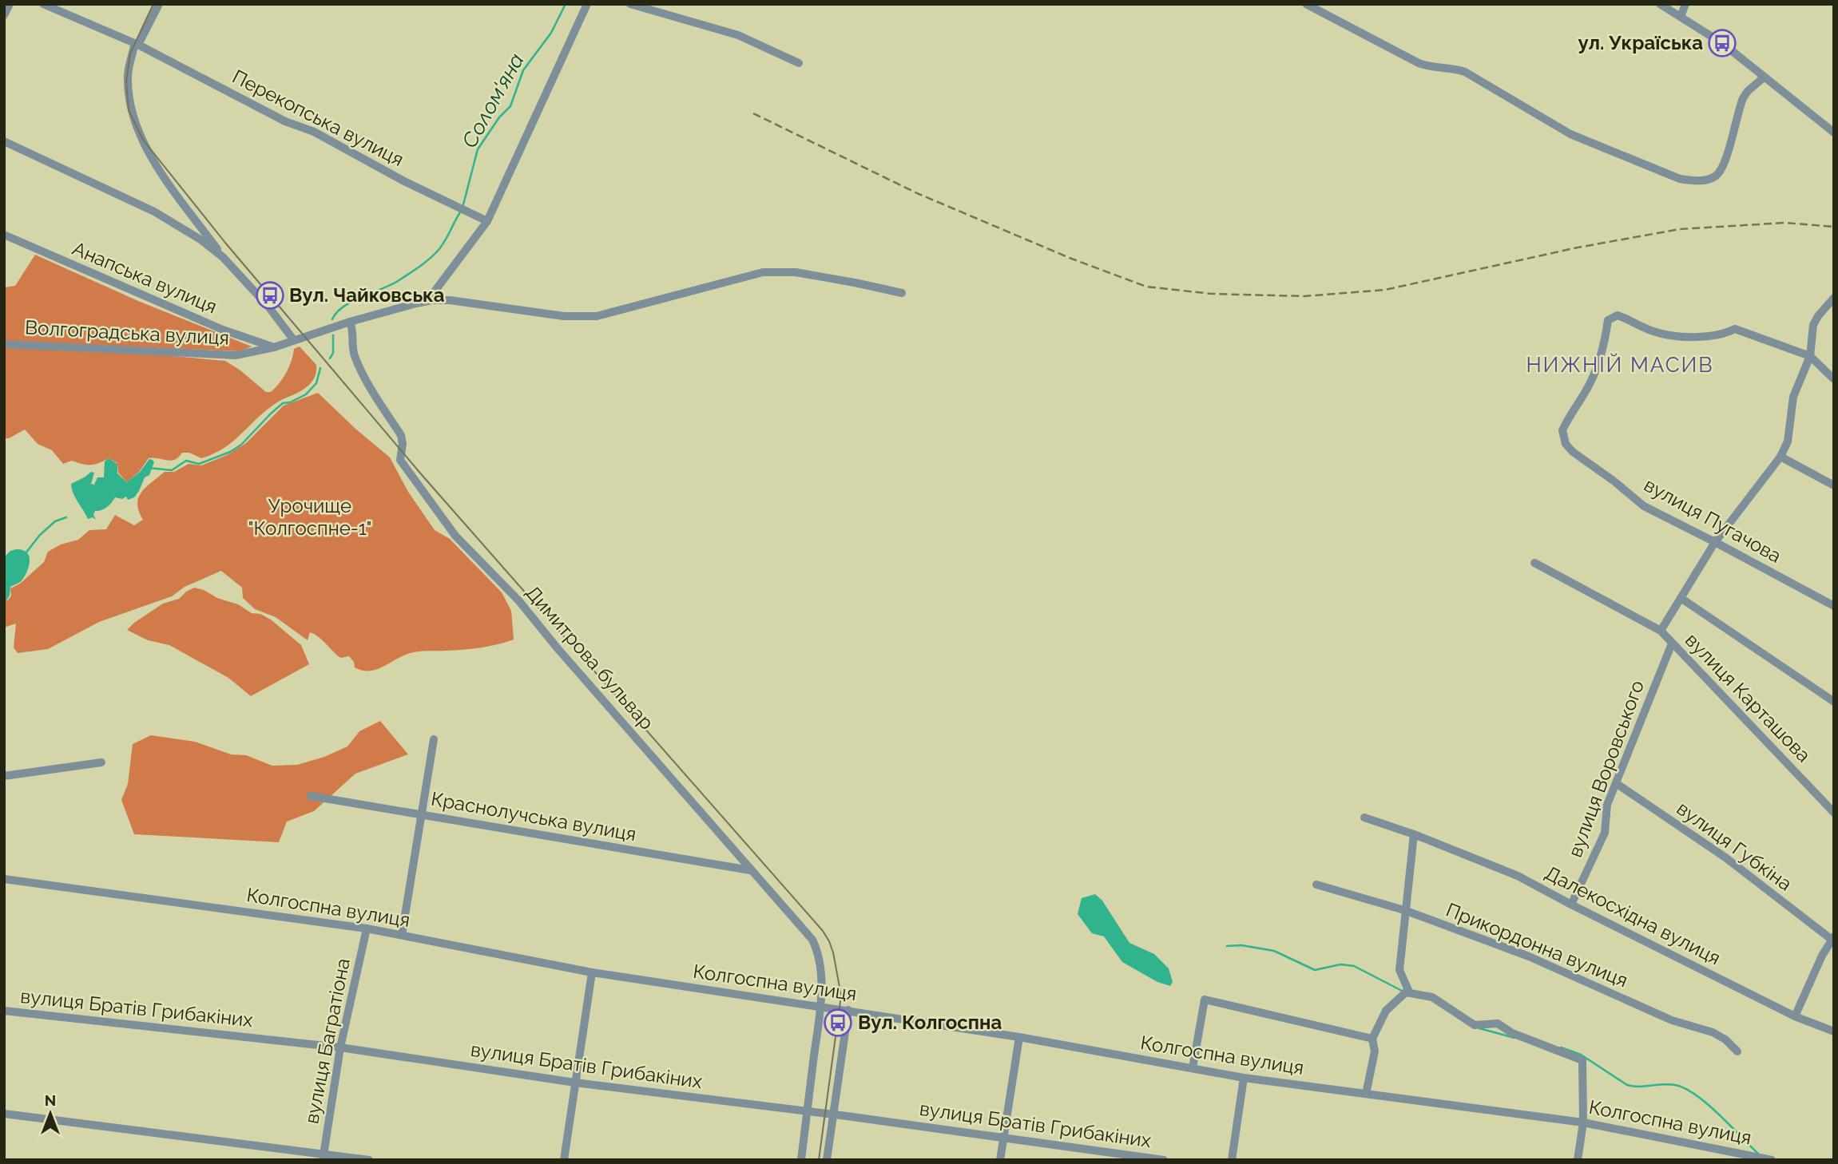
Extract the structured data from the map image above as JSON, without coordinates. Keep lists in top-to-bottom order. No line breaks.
{"streets":{"street":["Перекопська вулиця","Анапська вулиця","Волгоградська вулиця","вулиця Пугачова","Димитрова бульвар","вулиця Карташова","вулиця Воровського","Краснолучська вулиця","вулиця Губкіна","Колгоспна вулиця","Далекосхідна вулиця","Прикордонна вулиця","вулиця Братів Грибакіних","вулиця Багратіона"]},"crossings":[["Анапська вулиця","Волгоградська вулиця"],["Волгоградська вулиця","Димитрова бульвар"],["Димитрова бульвар","Краснолучська вулиця"],["Димитрова бульвар","Колгоспна вулиця"],["Димитрова бульвар","вулиця Братів Грибакіних"],["вулиця Карташова","вулиця Воровського"],["вулиця Воровського","вулиця Губкіна"],["вулиця Воровського","Далекосхідна вулиця"],["Колгоспна вулиця","вулиця Багратіона"],["вулиця Братів Грибакіних","вулиця Багратіона"]],"districts":["НИЖНІЙ МАСИВ"],"water":["Солом'яна"],"parks":["Урочище \"Колгоспне-1\""],"places":{"bus stop":["ул. Україська","Вул. Чайковська","Вул. Колгоспна"]},"north":"top"}
